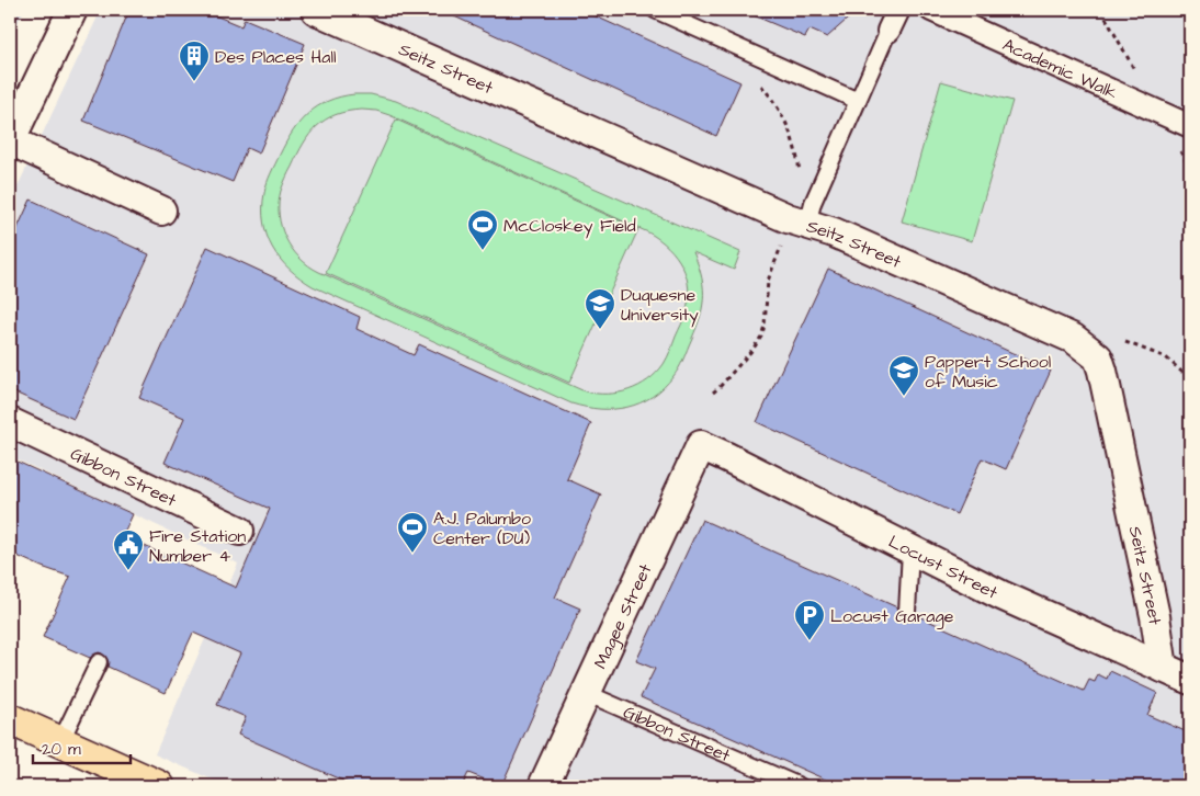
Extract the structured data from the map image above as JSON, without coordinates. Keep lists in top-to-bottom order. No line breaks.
{"streets":{"street":["Seitz Street","Academic Walk","Gibbon Street","Locust Street","Magee Street"]},"crossings":[["Seitz Street","Locust Street"],["Gibbon Street","Magee Street"],["Locust Street","Magee Street"]],"places":{"building":["Des Places Hall"],"sports":["McCloskey Field","A.J. Palumbo Center (DU)"],"school or university":["Duquesne University","Pappert School of Music"],"public building":["Fire Station Number 4"],"parking":["Locust Garage"]},"scale_bar":"20 m"}
